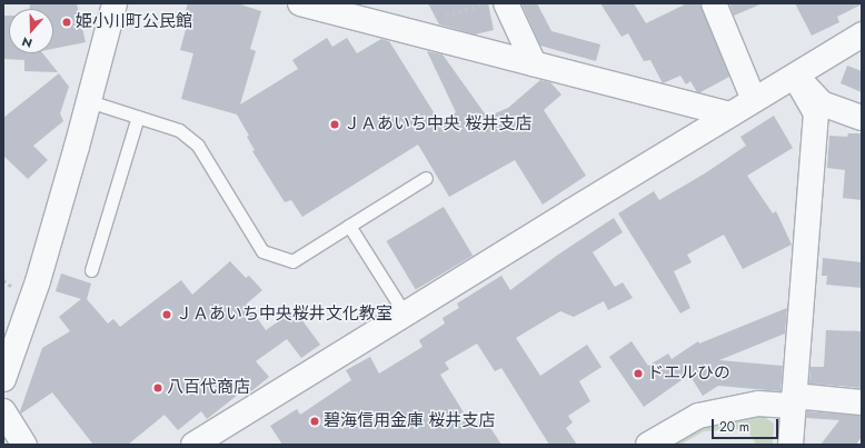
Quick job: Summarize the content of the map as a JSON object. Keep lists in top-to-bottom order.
{
  "places": [
    "姫小川町公民館",
    "ＪＡあいち中央 桜井支店",
    "ＪＡあいち中央桜井文化教室",
    "ドエルひの",
    "八百代商店",
    "碧海信用金庫 桜井支店"
  ],
  "scale_bar": "20 m",
  "north": "bottom"
}
